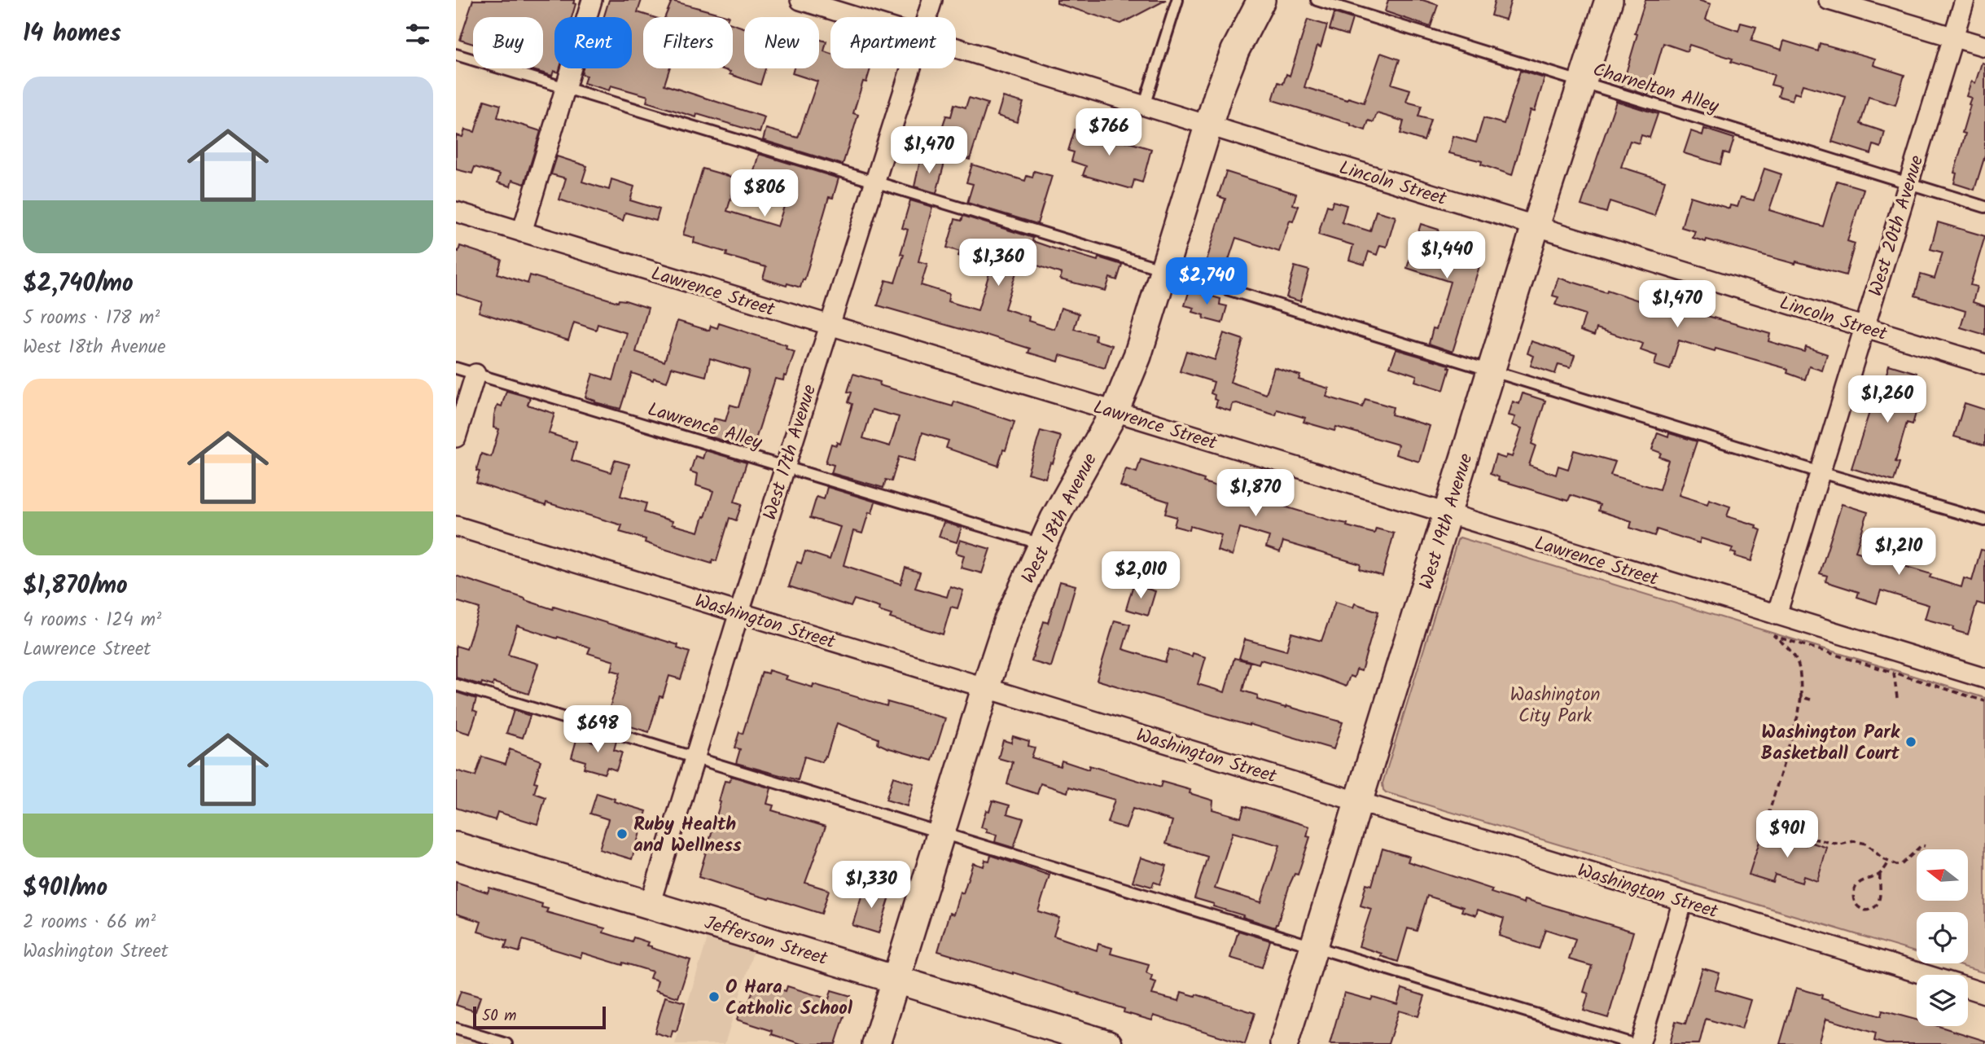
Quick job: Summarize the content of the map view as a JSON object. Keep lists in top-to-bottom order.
{
  "streets": {
    "street": [
      "Lincoln Street",
      "West 20th Avenue",
      "Lawrence Street",
      "West 17th Avenue",
      "West 18th Avenue",
      "West 19th Avenue",
      "Washington Street",
      "Jefferson Street"
    ],
    "lane": ["Charnelton Alley", "Lawrence Alley"]
  },
  "crossings": [
    ["Charnelton Alley", "West 20th Avenue"],
    ["Charnelton Alley", "West 19th Avenue"],
    ["Lincoln Street", "West 20th Avenue"],
    ["Lincoln Street", "West 18th Avenue"],
    ["Lincoln Street", "West 19th Avenue"],
    ["West 20th Avenue", "Lawrence Street"],
    ["Lawrence Street", "West 17th Avenue"],
    ["Lawrence Street", "West 18th Avenue"],
    ["Lawrence Street", "West 19th Avenue"],
    ["Lawrence Alley", "West 17th Avenue"],
    ["Lawrence Alley", "West 18th Avenue"],
    ["West 17th Avenue", "Washington Street"],
    ["West 17th Avenue", "Jefferson Street"],
    ["West 18th Avenue", "Washington Street"],
    ["West 18th Avenue", "Jefferson Street"],
    ["West 19th Avenue", "Washington Street"]
  ],
  "parks": ["Washington City Park"],
  "places": ["Washington Park Basketball Court", "Ruby Health and Wellness", "O Hara Catholic School"],
  "scale_bar": "50 m",
  "north": "left",
  "page": {
    "heading": "14 homes",
    "chip": [
      "Buy",
      "Rent",
      "Filters",
      "New",
      "Apartment"
    ],
    "list": [
      {
        "name": "$2,740/mo",
        "note": "5 rooms · 178 m² · West 18th Avenue"
      },
      {
        "name": "$1,870/mo",
        "note": "4 rooms · 124 m² · Lawrence Street"
      },
      {
        "name": "$901/mo",
        "note": "2 rooms · 66 m² · Washington Street"
      }
    ],
    "price": [
      "$766",
      "$1,470",
      "$806",
      "$1,440",
      "$1,360",
      "$2,740",
      "$1,470",
      "$1,260",
      "$1,870",
      "$1,210",
      "$2,010",
      "$698",
      "$901",
      "$1,330"
    ],
    "scale": "50 m"
  }
}
